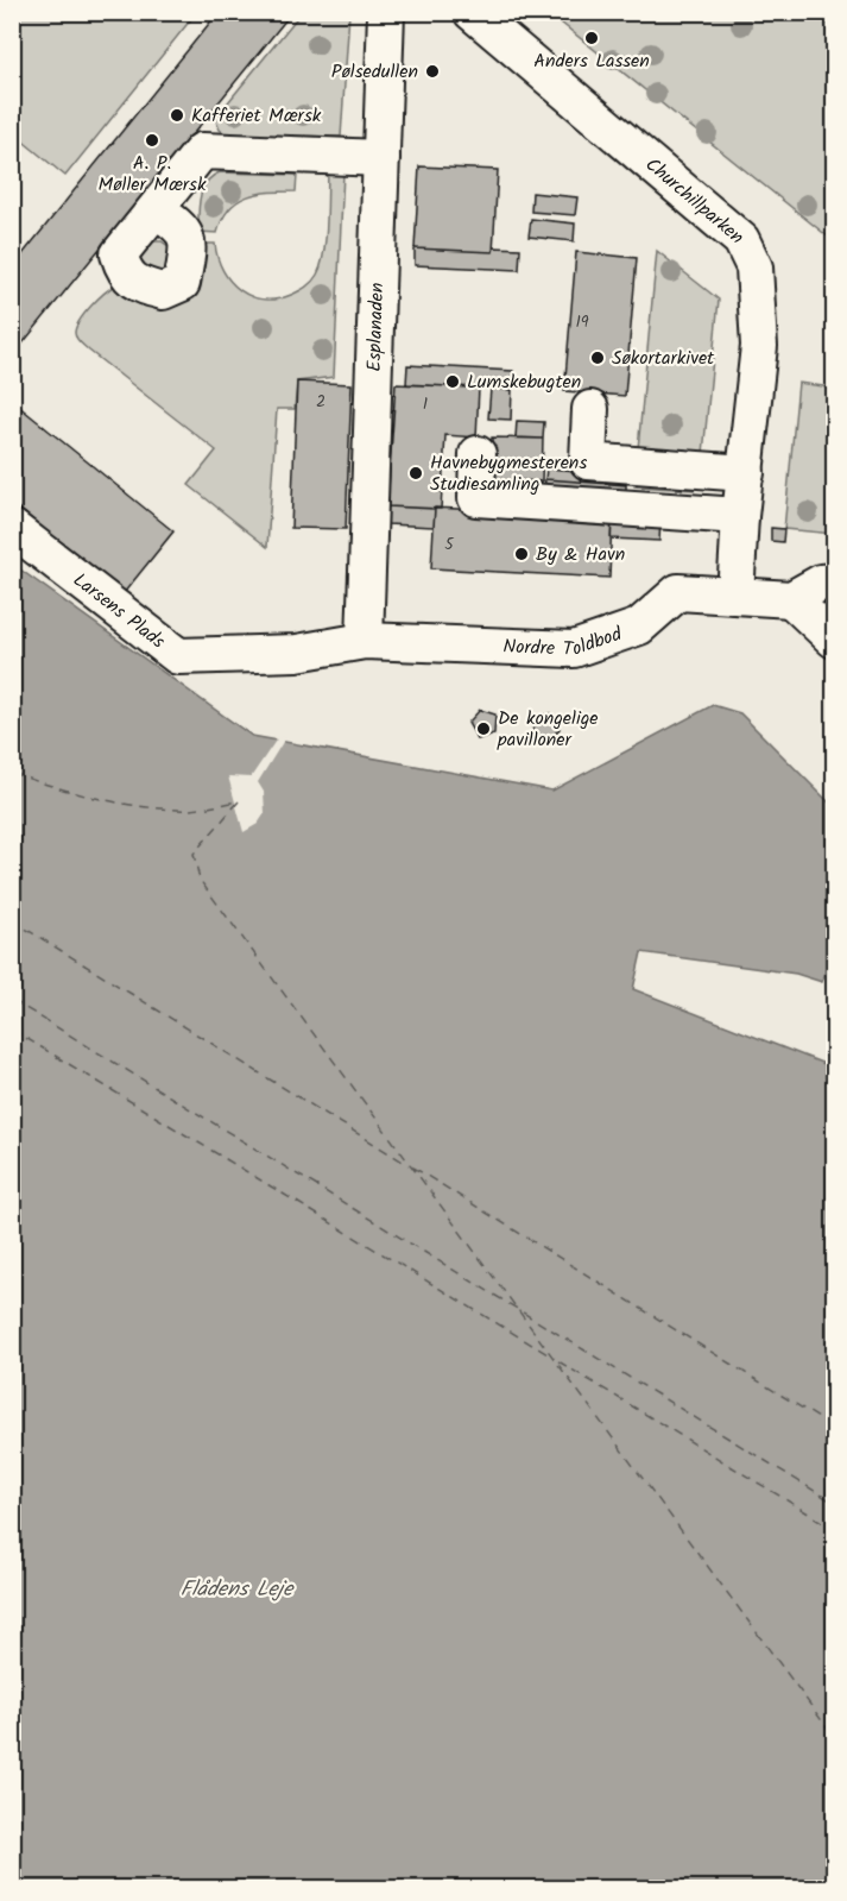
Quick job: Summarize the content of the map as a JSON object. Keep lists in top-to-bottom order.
{
  "streets": {
    "street": [
      "Churchillparken",
      "Esplanaden",
      "Larsens Plads",
      "Nordre Toldbod"
    ]
  },
  "crossings": [
    ["Churchillparken", "Nordre Toldbod"],
    ["Esplanaden", "Larsens Plads"],
    ["Esplanaden", "Nordre Toldbod"],
    ["Larsens Plads", "Nordre Toldbod"]
  ],
  "water": ["Flådens Leje"],
  "places": [
    "Anders Lassen",
    "Pølsedullen",
    "Kafferiet Mærsk",
    "A. P. Møller Mærsk",
    "Søkortarkivet",
    "Lumskebugten",
    "Havnebygmesterens Studiesamling",
    "By & Havn",
    "De kongelige pavilloner"
  ],
  "house_numbers": [
    "19",
    "2",
    "1",
    "5"
  ]
}
